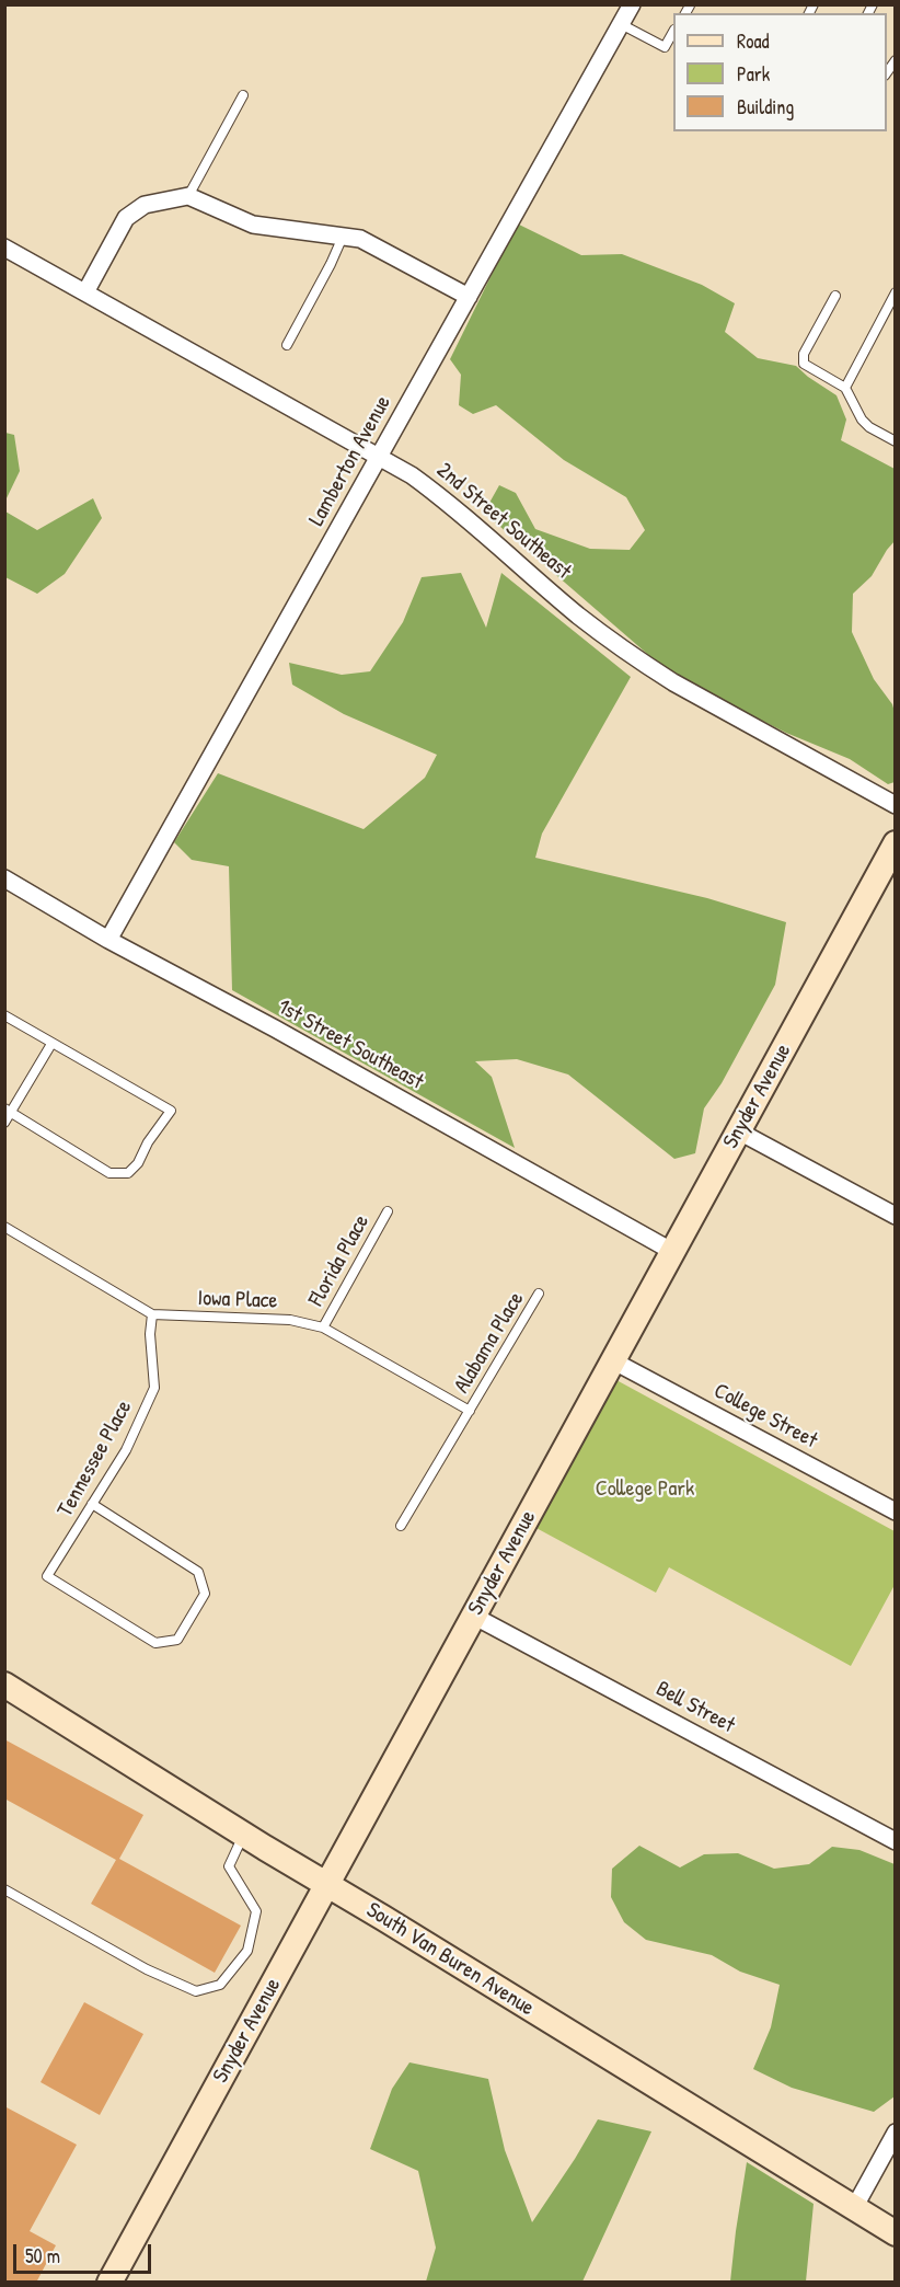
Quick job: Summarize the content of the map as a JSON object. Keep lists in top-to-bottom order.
{
  "streets": {
    "main road": ["Snyder Avenue", "South Van Buren Avenue"],
    "street": [
      "Lamberton Avenue",
      "2nd Street Southeast",
      "1st Street Southeast",
      "College Street",
      "Bell Street"
    ],
    "lane": [
      "Florida Place",
      "Iowa Place",
      "Alabama Place",
      "Tennessee Place"
    ]
  },
  "crossings": [
    ["Lamberton Avenue", "2nd Street Southeast"],
    ["Lamberton Avenue", "1st Street Southeast"],
    ["1st Street Southeast", "Snyder Avenue"],
    ["Snyder Avenue", "College Street"],
    ["Snyder Avenue", "Bell Street"],
    ["Snyder Avenue", "South Van Buren Avenue"],
    ["Florida Place", "Iowa Place"],
    ["Iowa Place", "Alabama Place"],
    ["Iowa Place", "Tennessee Place"]
  ],
  "parks": ["College Park"],
  "legend": ["Road", "Park", "Building"],
  "scale_bar": "50 m"
}
